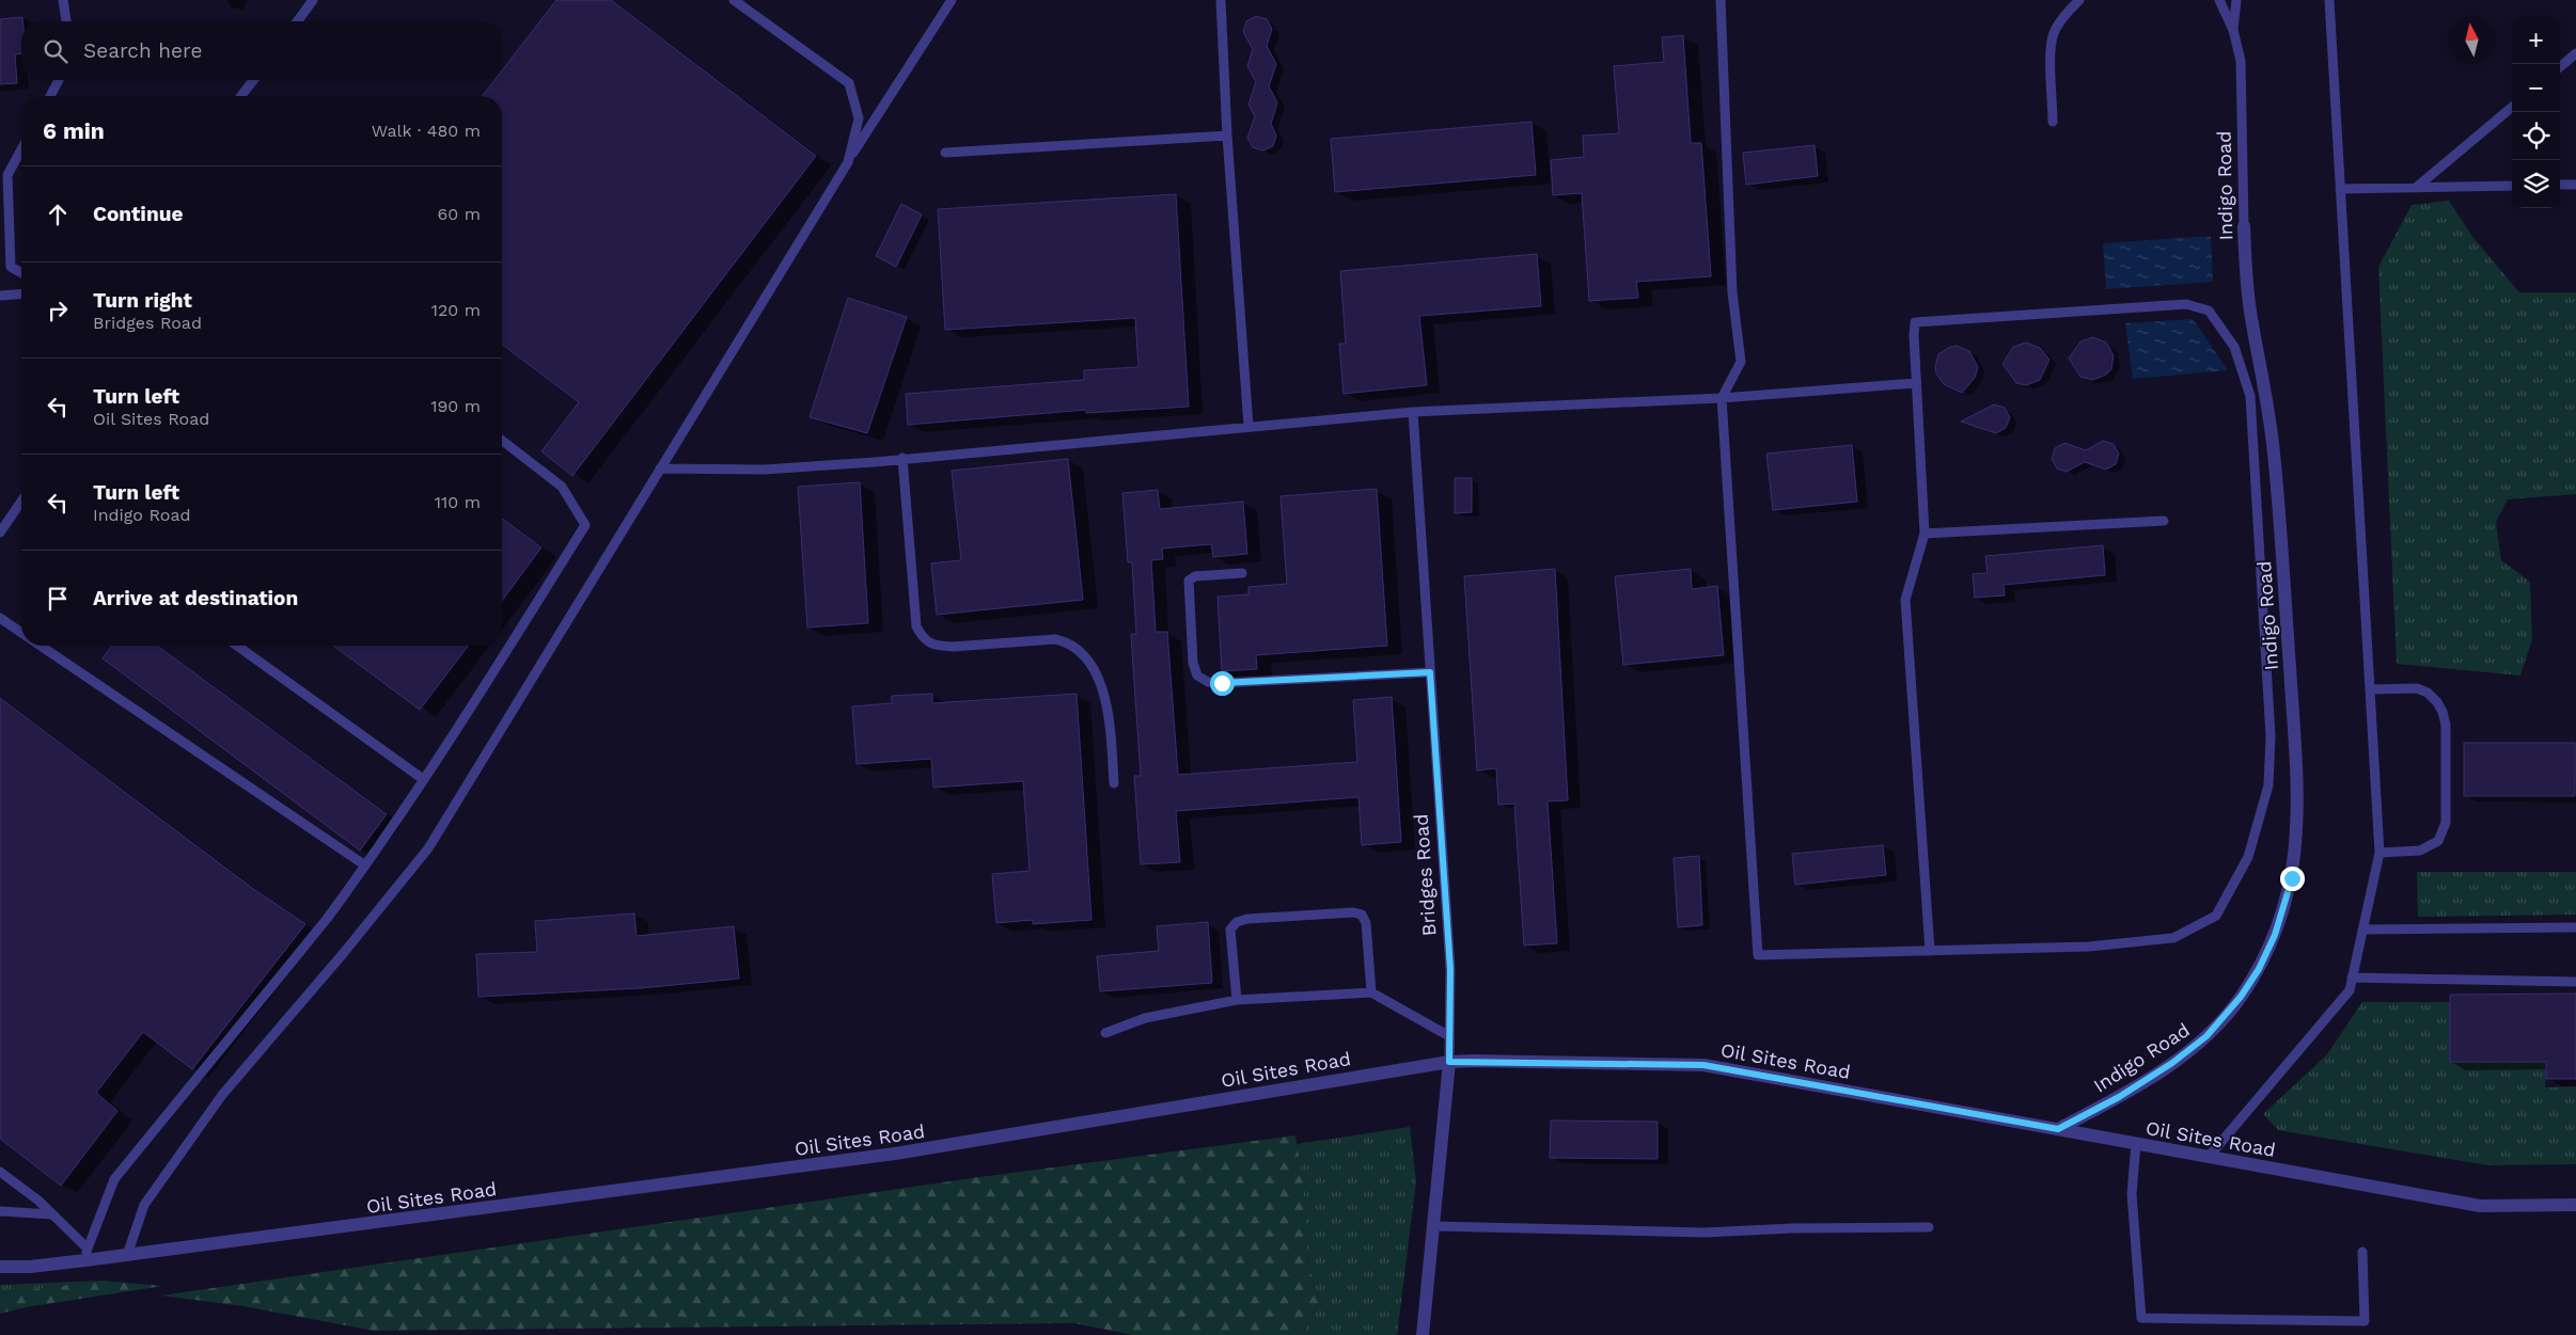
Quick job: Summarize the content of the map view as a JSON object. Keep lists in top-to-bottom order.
{
  "streets": {
    "street": ["Indigo Road", "Bridges Road", "Oil Sites Road"]
  },
  "crossings": [
    ["Indigo Road", "Oil Sites Road"],
    ["Bridges Road", "Oil Sites Road"]
  ],
  "north": "top",
  "page": {
    "map_buttons": ["+", "−"],
    "search": "Search here",
    "heading": ["6 min", "Walk · 480 m"],
    "list": [
      ["Continue", "60 m"],
      ["Turn right", "Bridges Road", "120 m"],
      ["Turn left", "Oil Sites Road", "190 m"],
      ["Turn left", "Indigo Road", "110 m"],
      "Arrive at destination"
    ]
  }
}
